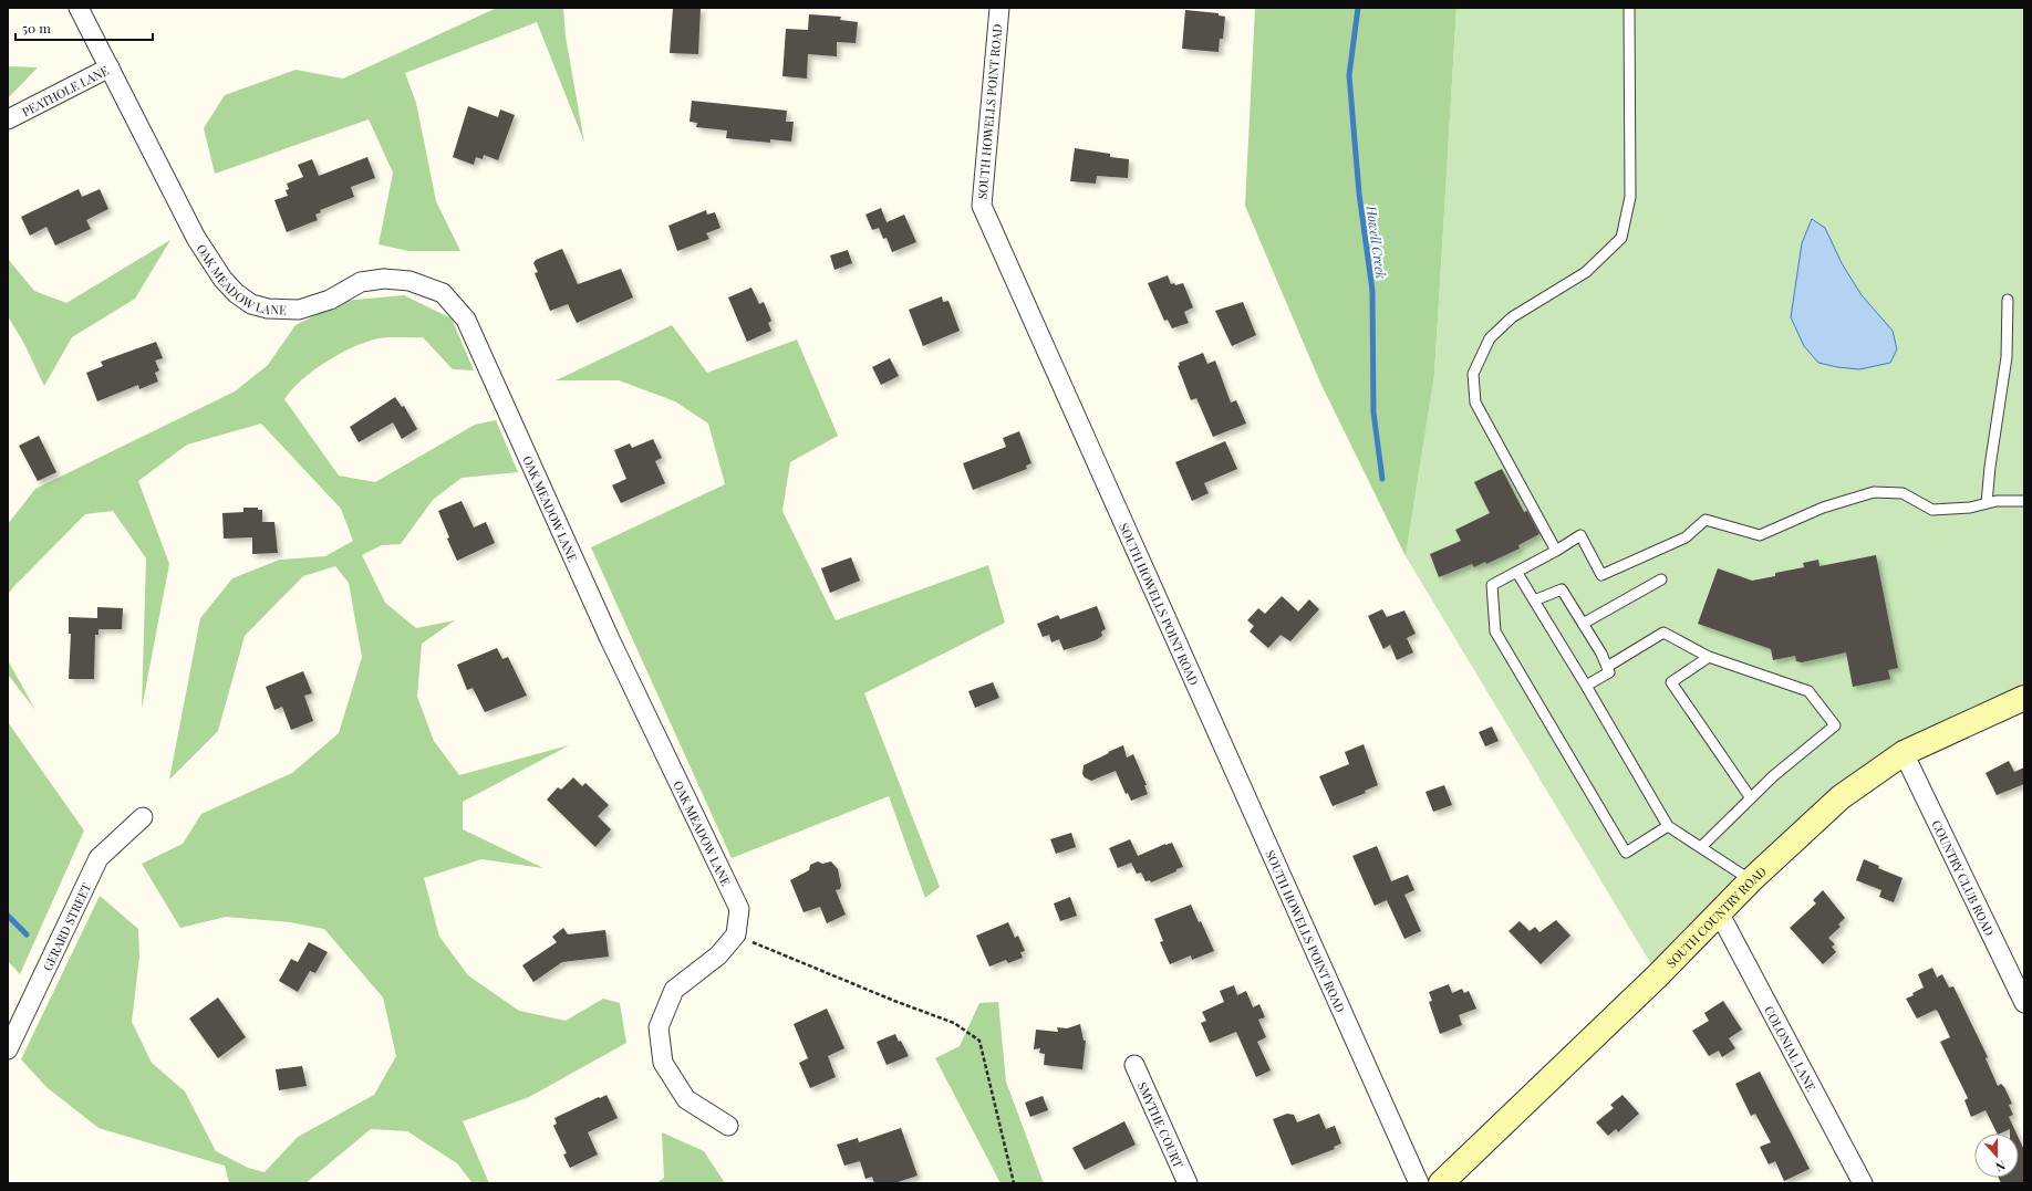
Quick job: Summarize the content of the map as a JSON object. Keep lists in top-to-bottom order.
{
  "streets": {
    "main road": ["SOUTH COUNTRY ROAD"],
    "street": [
      "PEATHOLE LANE",
      "SOUTH HOWELLS POINT ROAD",
      "OAK MEADOW LANE",
      "COUNTRY CLUB ROAD",
      "GERARD STREET",
      "COLONIAL LANE",
      "SMYTHE COURT"
    ]
  },
  "crossings": [
    ["PEATHOLE LANE", "OAK MEADOW LANE"],
    ["COUNTRY CLUB ROAD", "SOUTH COUNTRY ROAD"],
    ["SOUTH COUNTRY ROAD", "COLONIAL LANE"]
  ],
  "water": ["Howell Creek"],
  "scale_bar": "50 m",
  "north": "bottom"
}
